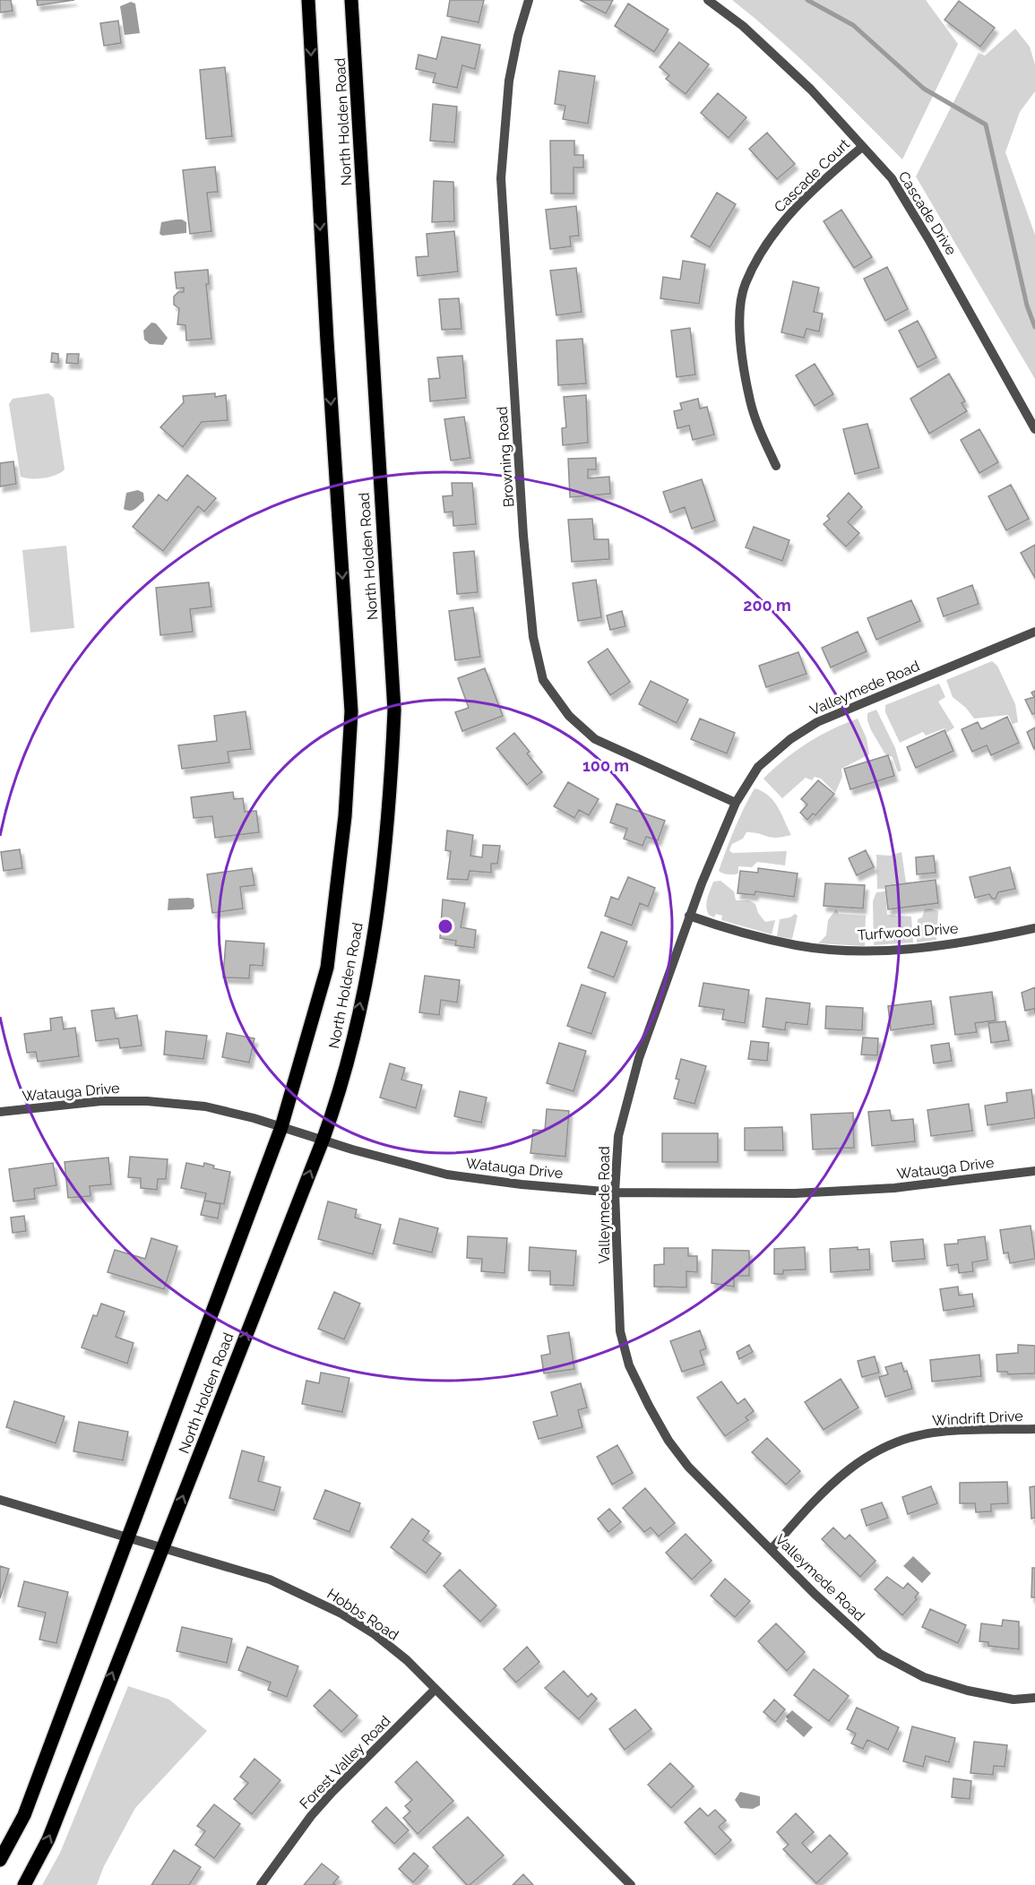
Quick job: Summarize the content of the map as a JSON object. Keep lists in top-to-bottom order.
{
  "streets": {
    "main road": ["North Holden Road"],
    "street": [
      "Cascade Court",
      "Cascade Drive",
      "Browning Road",
      "Valleymede Road",
      "Turfwood Drive",
      "Watauga Drive",
      "Windrift Drive",
      "Hobbs Road",
      "Forest Valley Road"
    ]
  },
  "crossings": [
    ["North Holden Road", "Watauga Drive"],
    ["North Holden Road", "Hobbs Road"],
    ["Cascade Court", "Cascade Drive"],
    ["Browning Road", "Valleymede Road"],
    ["Valleymede Road", "Turfwood Drive"],
    ["Valleymede Road", "Watauga Drive"],
    ["Valleymede Road", "Windrift Drive"],
    ["Hobbs Road", "Forest Valley Road"]
  ],
  "rings": ["200 m", "100 m"]
}
